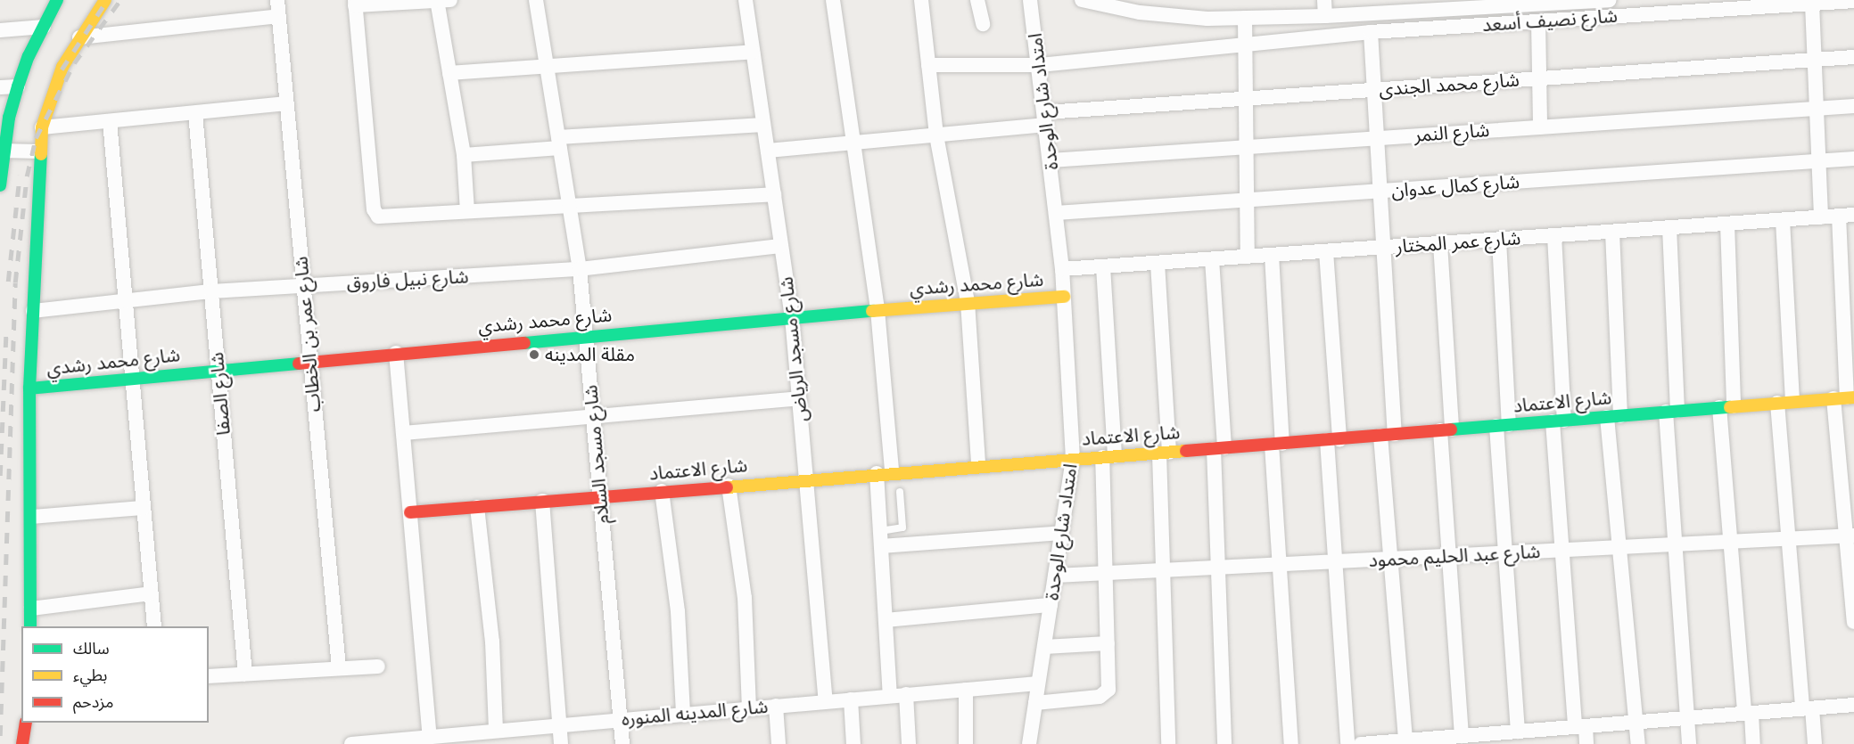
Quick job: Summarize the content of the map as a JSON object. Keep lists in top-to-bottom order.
{
  "streets": {
    "street": [
      "شارع نصيف أسعد",
      "شارع محمد الجندى",
      "امتداد شارع الوحدة",
      "شارع النمر",
      "شارع كمال عدوان",
      "شارع عمر المختار",
      "شارع نبيل فاروق",
      "شارع محمد رشدي",
      "شارع عمر بن الخطاب",
      "شارع مسجد الرياض",
      "شارع الصفا",
      "شارع الاعتماد",
      "شارع مسجد السلام",
      "شارع عبد الحليم محمود",
      "شارع المدينه المنوره"
    ]
  },
  "crossings": [
    ["شارع نصيف أسعد", "امتداد شارع الوحدة"],
    ["شارع محمد الجندى", "امتداد شارع الوحدة"],
    ["شارع محمد الجندى", "شارع مسجد الرياض"],
    ["امتداد شارع الوحدة", "شارع النمر"],
    ["امتداد شارع الوحدة", "شارع كمال عدوان"],
    ["امتداد شارع الوحدة", "شارع عمر المختار"],
    ["امتداد شارع الوحدة", "شارع محمد رشدي"],
    ["امتداد شارع الوحدة", "شارع الاعتماد"],
    ["امتداد شارع الوحدة", "شارع عبد الحليم محمود"],
    ["امتداد شارع الوحدة", "شارع المدينه المنوره"],
    ["شارع نبيل فاروق", "شارع عمر بن الخطاب"],
    ["شارع نبيل فاروق", "شارع مسجد الرياض"],
    ["شارع نبيل فاروق", "شارع الصفا"],
    ["شارع نبيل فاروق", "شارع مسجد السلام"],
    ["شارع محمد رشدي", "شارع عمر بن الخطاب"],
    ["شارع محمد رشدي", "شارع مسجد الرياض"],
    ["شارع محمد رشدي", "شارع الصفا"],
    ["شارع محمد رشدي", "شارع مسجد السلام"],
    ["شارع مسجد الرياض", "شارع الاعتماد"],
    ["شارع مسجد الرياض", "شارع المدينه المنوره"],
    ["شارع الاعتماد", "شارع مسجد السلام"],
    ["شارع مسجد السلام", "شارع المدينه المنوره"]
  ],
  "places": ["مقلة المدينه"],
  "legend": ["سالك", "بطيء", "مزدحم"]
}
